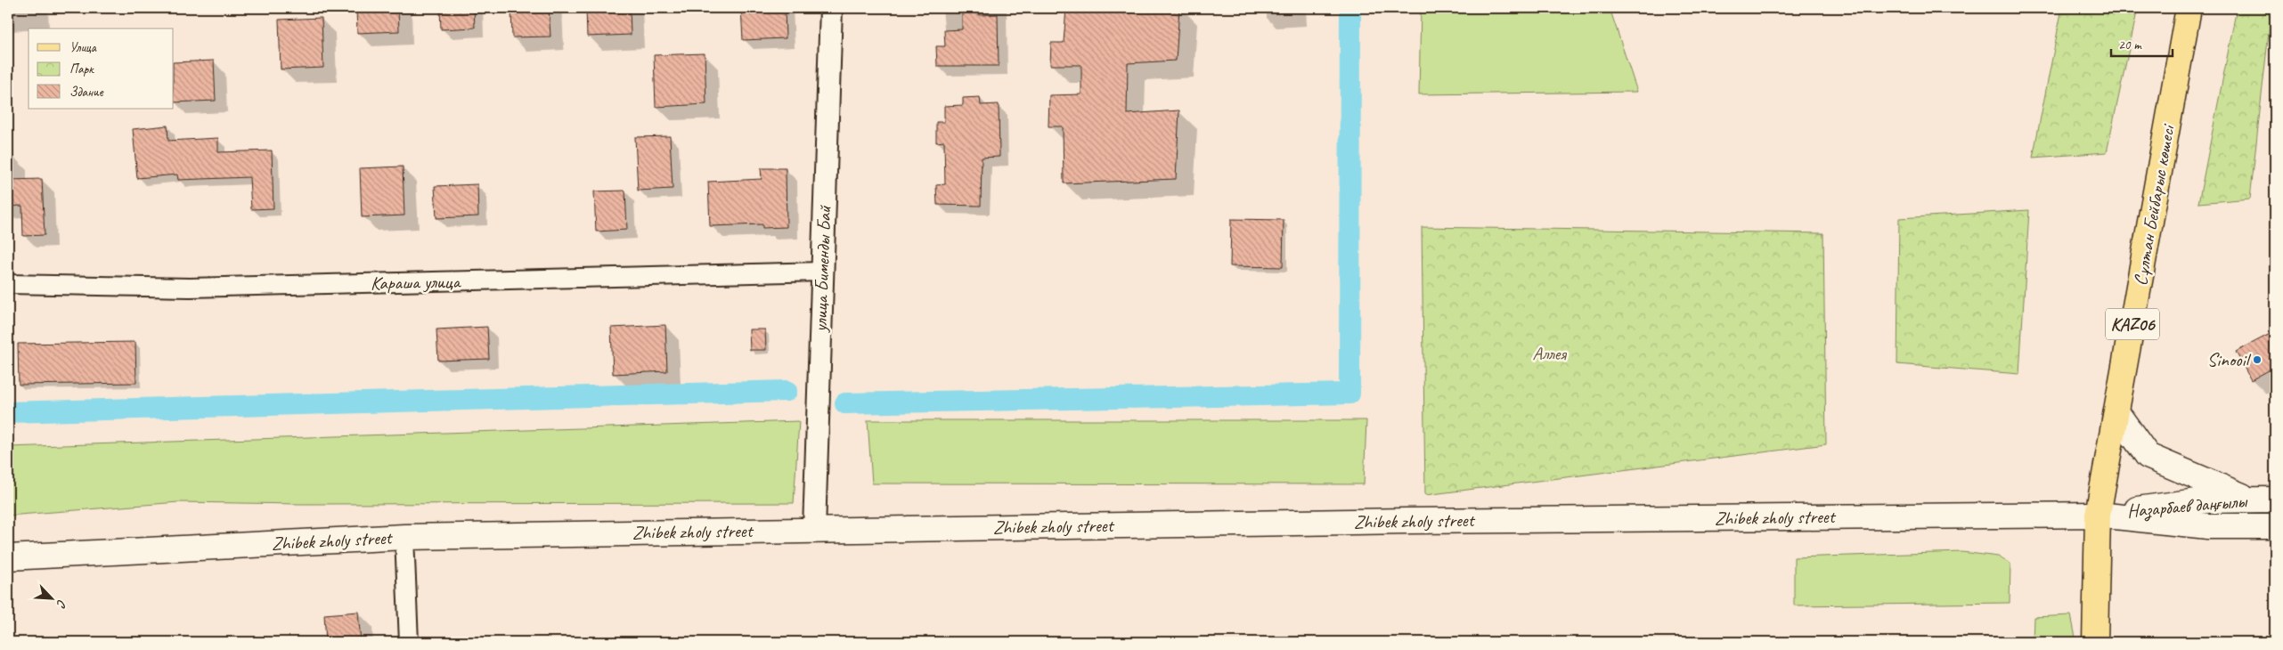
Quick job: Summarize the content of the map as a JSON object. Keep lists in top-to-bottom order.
{
  "streets": {
    "main road": [
      "Сұлтан Бейбарыс көшесі",
      "KAZ06",
      "Назарбаев даңғылы",
      "Zhibek zholy street"
    ],
    "street": ["улица Бименды Бай", "Караша улица"]
  },
  "crossings": [
    ["Сұлтан Бейбарыс көшесі", "Назарбаев даңғылы"],
    ["Сұлтан Бейбарыс көшесі", "Zhibek zholy street"],
    ["улица Бименды Бай", "Караша улица"],
    ["улица Бименды Бай", "Zhibek zholy street"],
    ["Назарбаев даңғылы", "Zhibek zholy street"]
  ],
  "parks": ["Аллея"],
  "places": ["Sinooil"],
  "legend": ["Улица", "Парк", "Здание"],
  "scale_bar": "20 m",
  "north": "bottom right"
}
